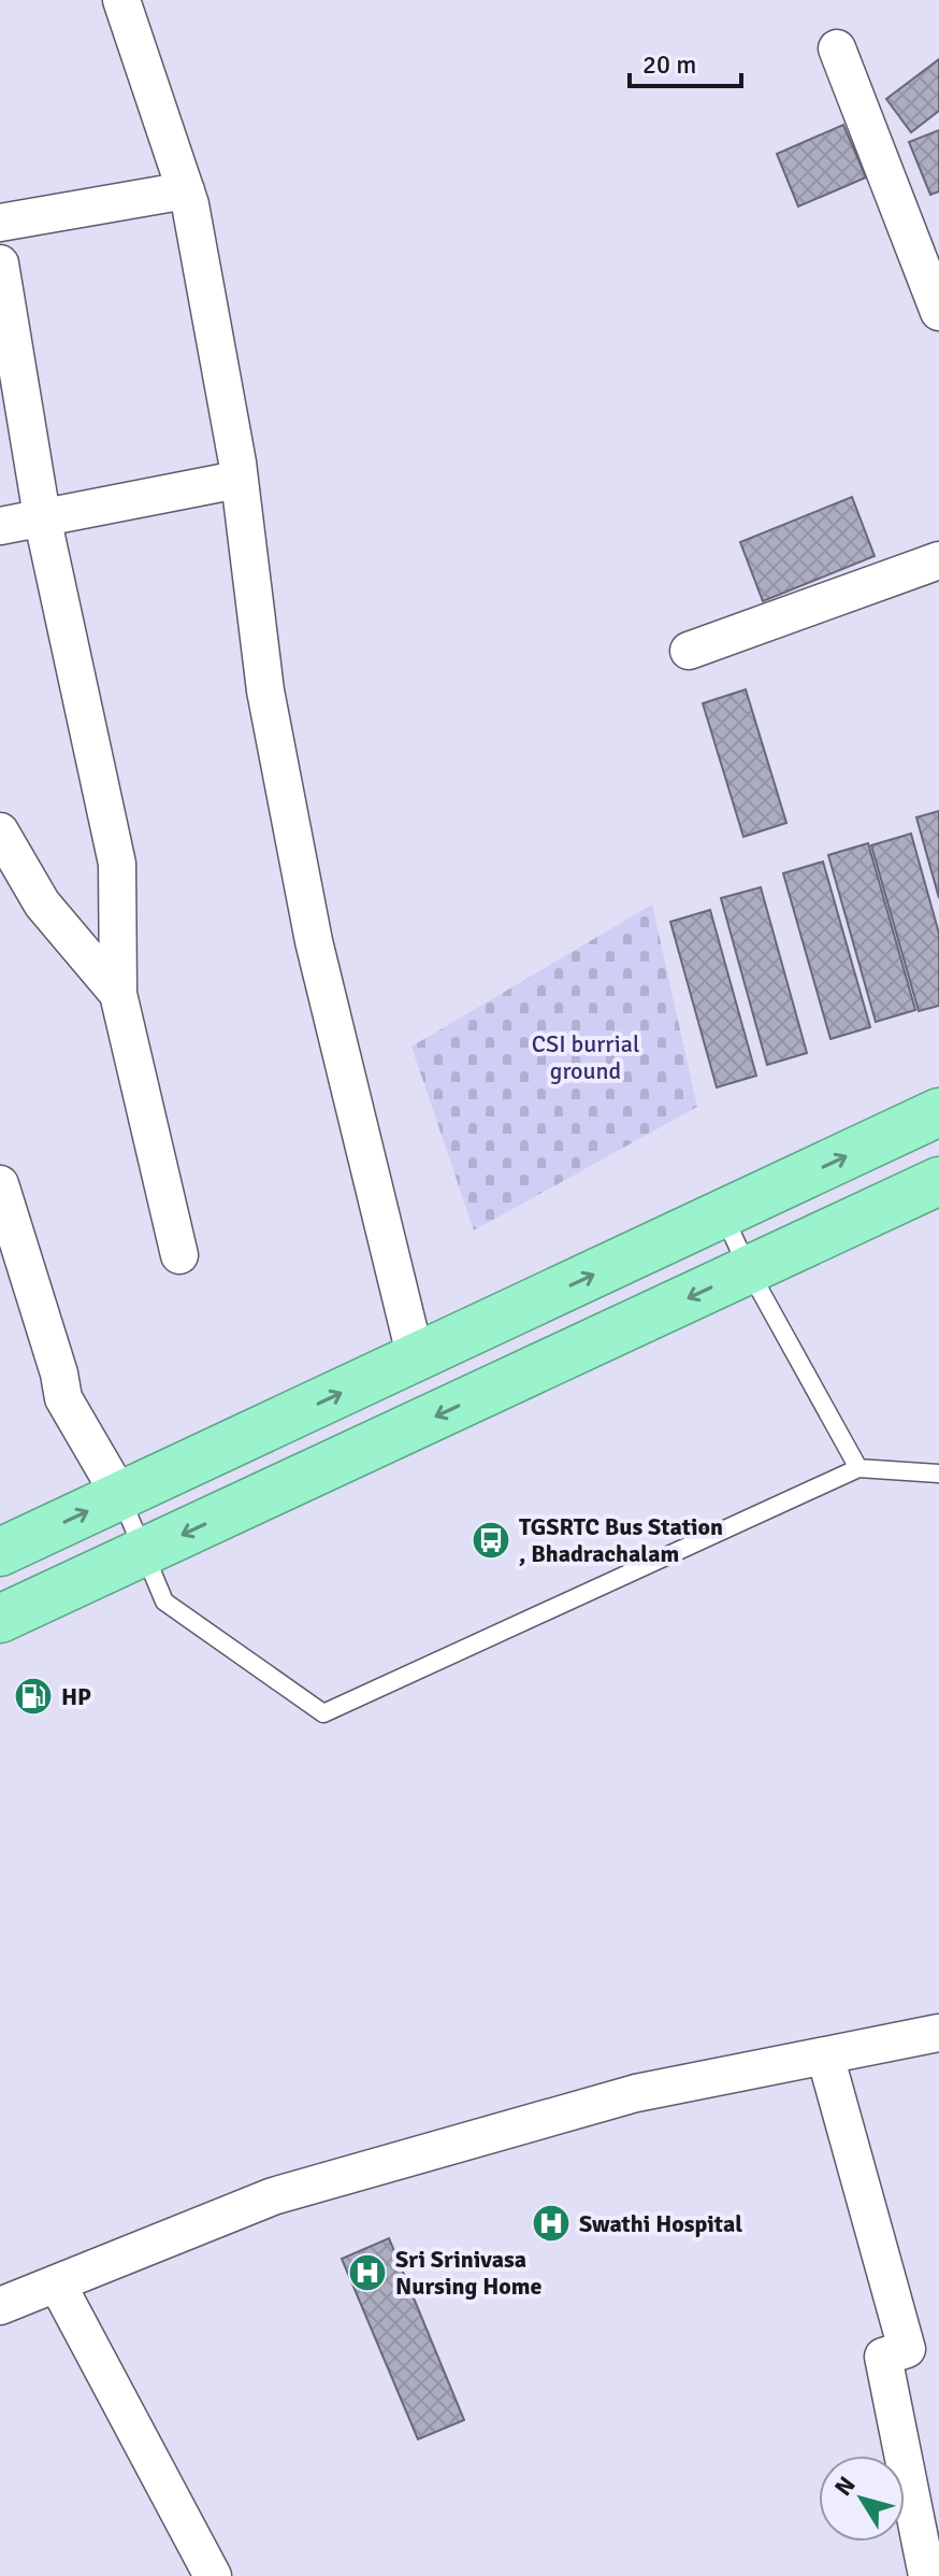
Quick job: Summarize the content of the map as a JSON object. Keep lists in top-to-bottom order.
{
  "parks": ["CSI burrial ground"],
  "places": {
    "bus stop": ["TGSRTC Bus Station , Bhadrachalam"],
    "fuel station": ["HP"],
    "hospital": ["Swathi Hospital", "Sri Srinivasa Nursing Home"]
  },
  "scale_bar": "20 m",
  "north": "top left"
}
